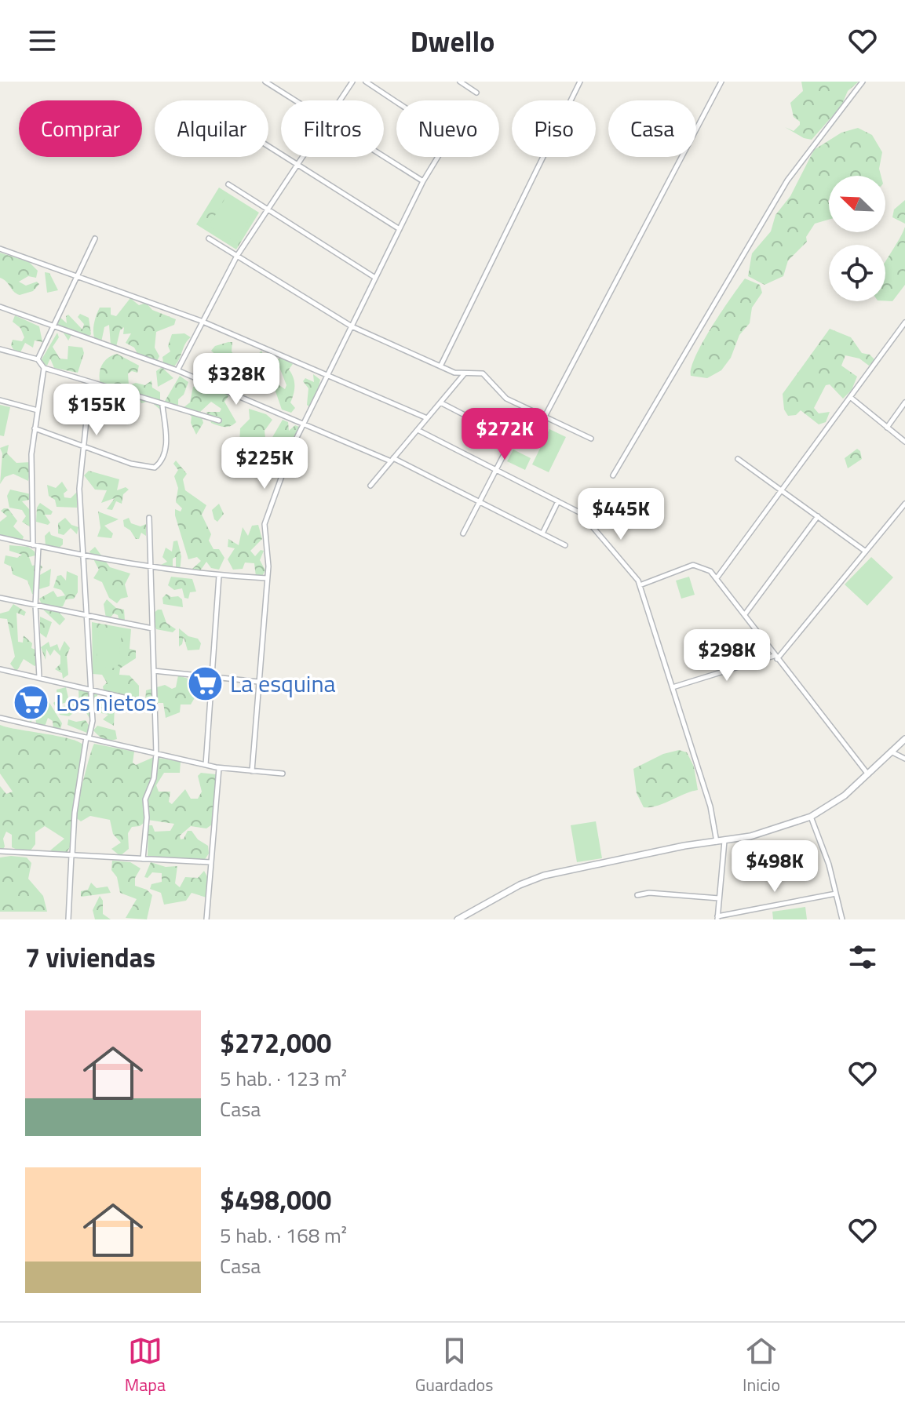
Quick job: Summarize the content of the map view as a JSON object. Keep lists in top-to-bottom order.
{
  "places": {
    "supermarket": ["La esquina", "Los nietos"]
  },
  "north": "top left",
  "page": {
    "header": "Dwello",
    "chip": [
      "Comprar",
      "Alquilar",
      "Filtros",
      "Nuevo",
      "Piso",
      "Casa"
    ],
    "price": [
      "$328K",
      "$155K",
      "$272K",
      "$225K",
      "$445K",
      "$298K",
      "$498K"
    ],
    "heading": "7 viviendas",
    "list": [
      {
        "name": "$272,000",
        "note": "5 hab. · 123 m² · Casa"
      },
      {
        "name": "$498,000",
        "note": "5 hab. · 168 m² · Casa"
      }
    ],
    "tabs": ["Mapa", "Guardados", "Inicio"]
  }
}
